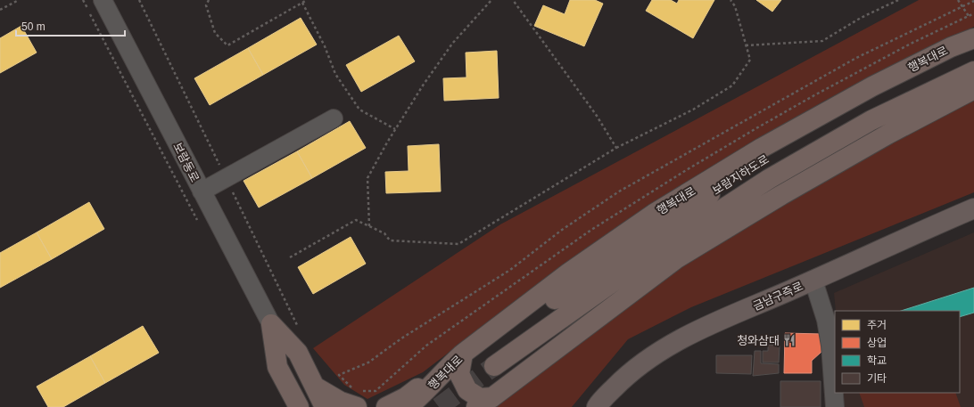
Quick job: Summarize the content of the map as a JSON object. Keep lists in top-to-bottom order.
{
  "streets": {
    "highway": ["행복대로", "보람지하도로"],
    "main road": ["금남구즉로"],
    "street": ["보람동로"]
  },
  "places": {
    "restaurant": ["청와삼대"]
  },
  "legend": [
    "주거",
    "상업",
    "학교",
    "기타"
  ],
  "scale_bar": "50 m"
}
